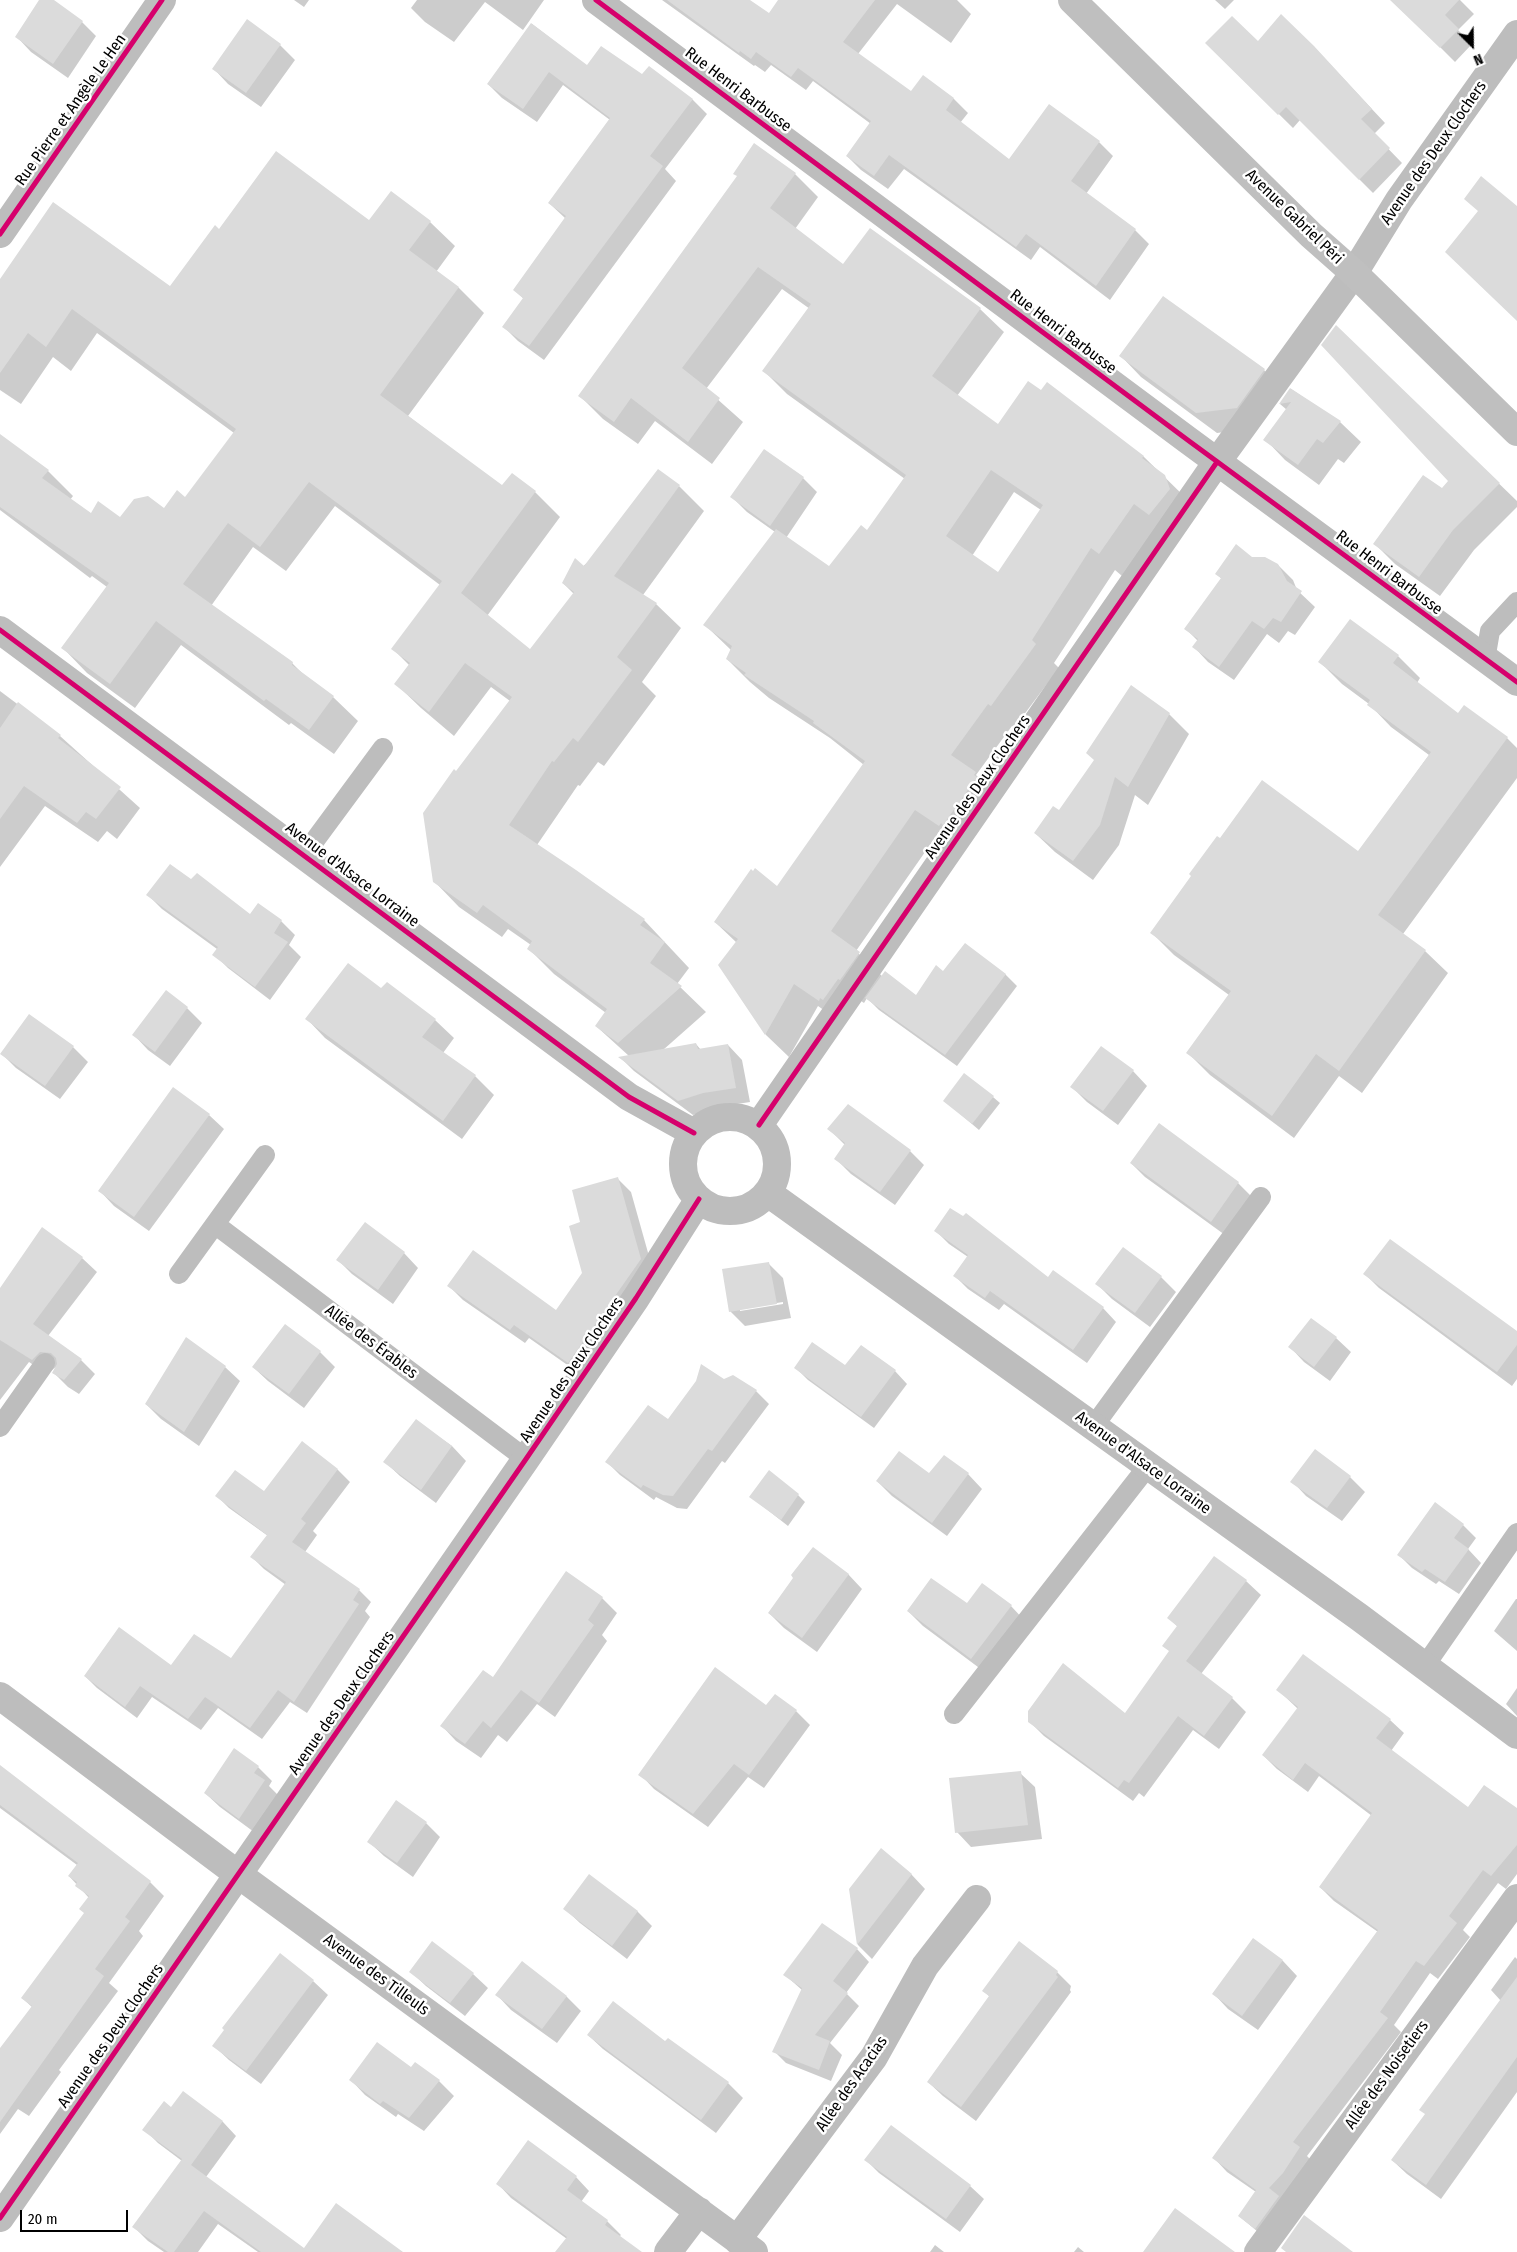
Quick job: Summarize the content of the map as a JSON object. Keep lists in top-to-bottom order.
{
  "streets": {
    "street": [
      "Rue Henri Barbusse",
      "Rue Pierre et Angèle Le Hen",
      "Avenue des Deux Clochers",
      "Avenue Gabriel Péri",
      "Avenue d'Alsace Lorraine",
      "Avenue des Tilleuls",
      "Allée des Noisetiers",
      "Allée des Acacias"
    ],
    "lane": ["Allée des Érables"]
  },
  "crossings": [
    ["Rue Henri Barbusse", "Avenue des Deux Clochers"],
    ["Avenue des Deux Clochers", "Avenue Gabriel Péri"],
    ["Avenue des Deux Clochers", "Avenue d'Alsace Lorraine"],
    ["Avenue des Deux Clochers", "Allée des Érables"],
    ["Avenue des Deux Clochers", "Avenue des Tilleuls"],
    ["Avenue des Tilleuls", "Allée des Acacias"]
  ],
  "scale_bar": "20 m",
  "north": "bottom right"
}
